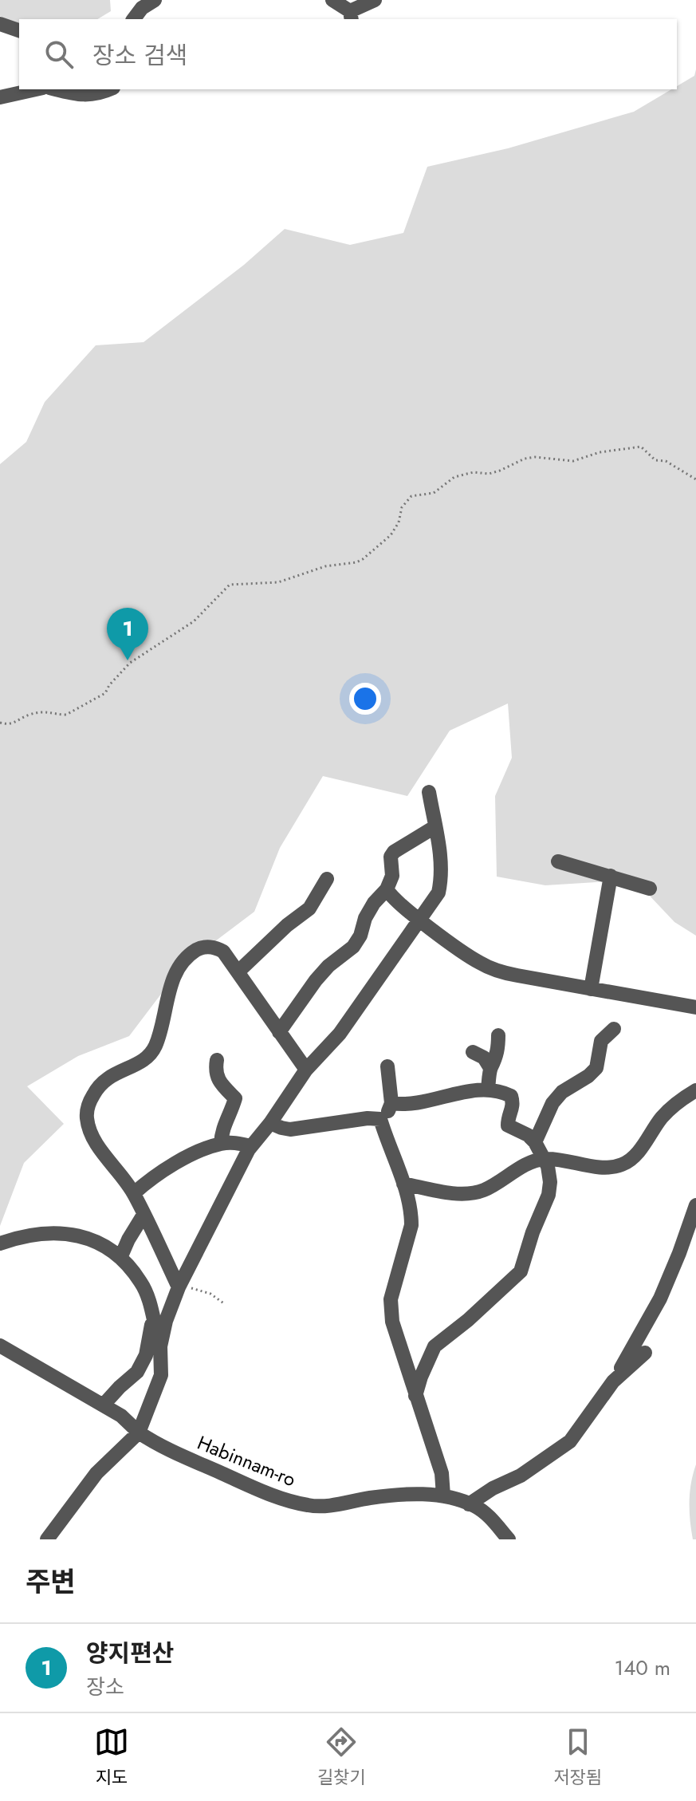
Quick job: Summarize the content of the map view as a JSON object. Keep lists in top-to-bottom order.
{
  "streets": {
    "street": ["Habinnam-ro"]
  },
  "page": {
    "search": "장소 검색",
    "pins": "1",
    "heading": "주변",
    "list": [
      {
        "mark": "1",
        "name": "양지편산",
        "note": "장소",
        "value": "140 m"
      }
    ],
    "nav": ["지도", "길찾기", "저장됨"]
  }
}
